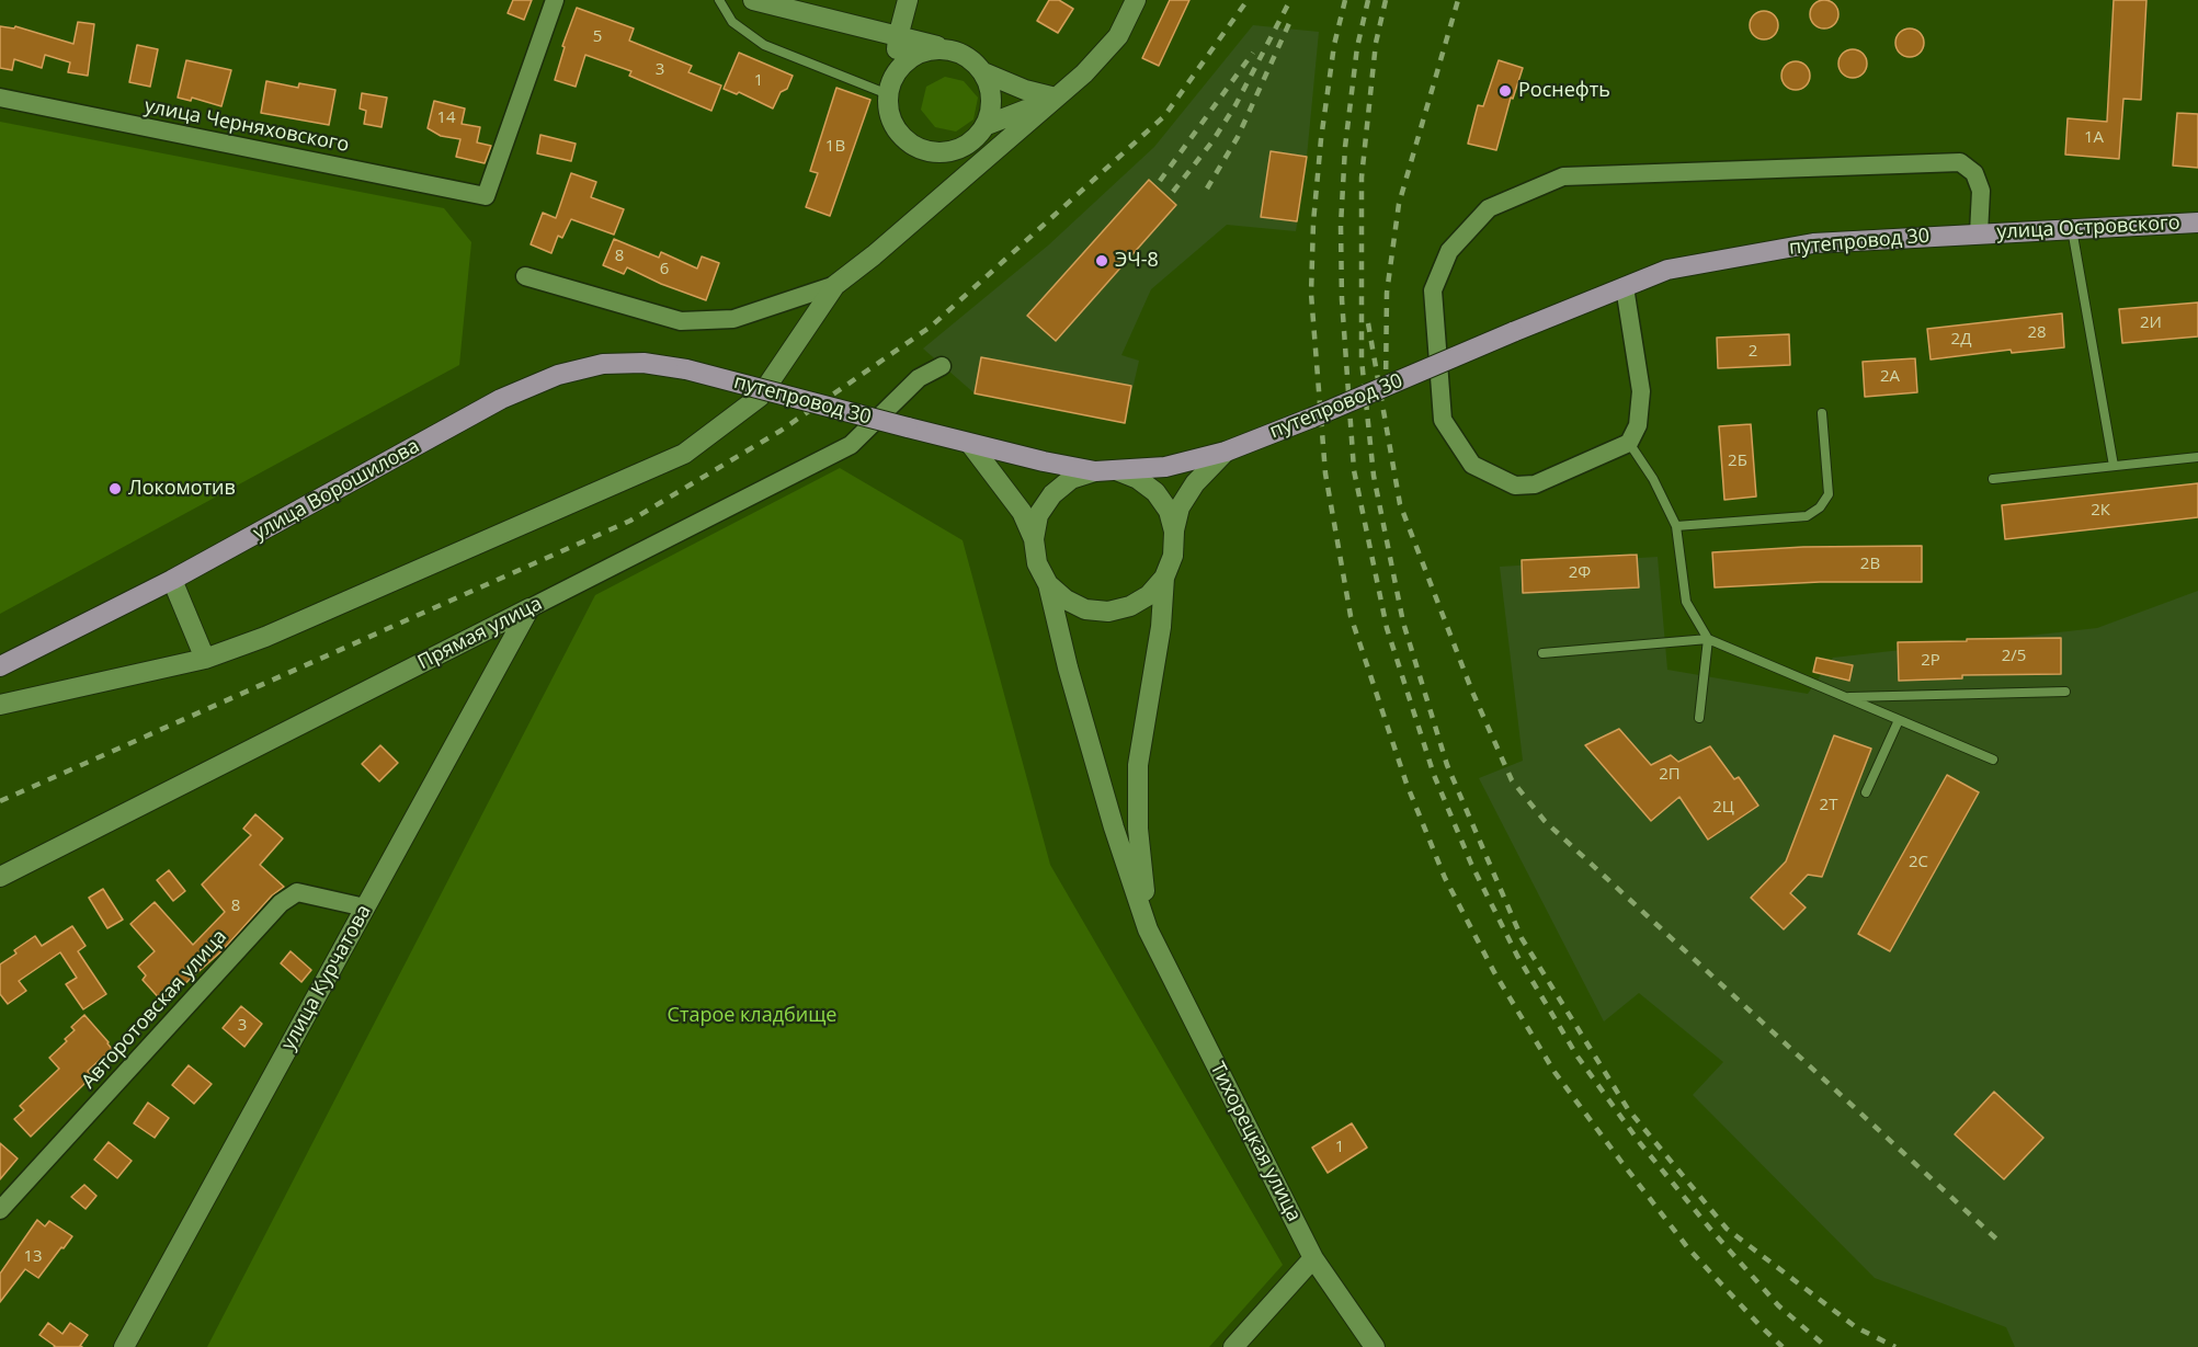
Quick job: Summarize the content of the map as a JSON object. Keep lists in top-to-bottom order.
{
  "streets": {
    "main road": ["улица Островского", "путепровод 30", "улица Ворошилова"],
    "street": [
      "улица Черняховского",
      "Прямая улица",
      "улица Курчатова",
      "Авторотовская улица",
      "Тихорецкая улица"
    ]
  },
  "crossings": [
    ["улица Островского", "путепровод 30"],
    ["путепровод 30", "улица Ворошилова"],
    ["Прямая улица", "улица Курчатова"],
    ["улица Курчатова", "Авторотовская улица"]
  ],
  "parks": ["Старое кладбище"],
  "places": ["Роснефть", "ЭЧ-8", "Локомотив"],
  "house_numbers": [
    "5",
    "3",
    "1",
    "14",
    "1А",
    "1В",
    "8",
    "6",
    "2И",
    "28",
    "2Д",
    "2",
    "2А",
    "2Б",
    "2К",
    "2В",
    "2Ф",
    "2/5",
    "2Р",
    "2П",
    "2Т",
    "2Ц",
    "2С",
    "8",
    "3",
    "1",
    "13"
  ]
}
